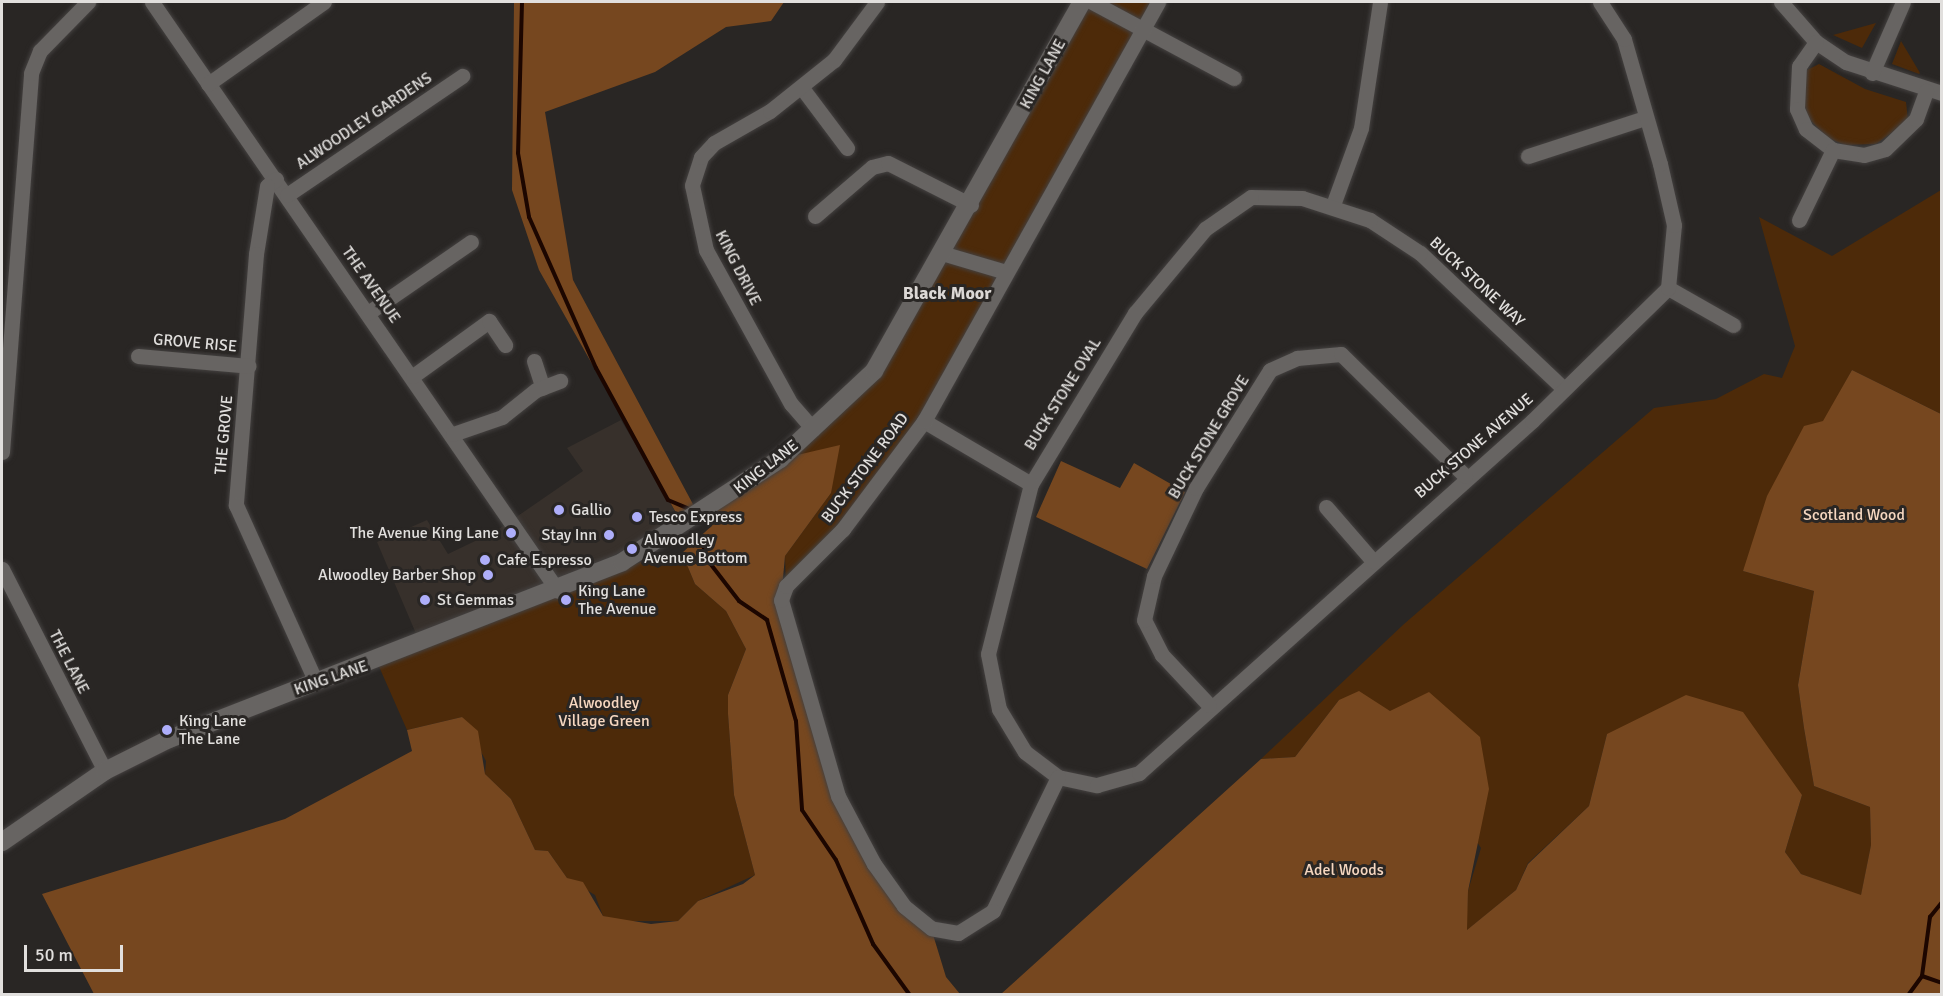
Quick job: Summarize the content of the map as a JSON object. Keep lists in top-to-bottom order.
{
  "streets": {
    "street": [
      "KING LANE",
      "ALWOODLEY GARDENS",
      "KING DRIVE",
      "BUCK STONE WAY",
      "THE AVENUE",
      "GROVE RISE",
      "BUCK STONE OVAL",
      "THE GROVE",
      "BUCK STONE GROVE",
      "BUCK STONE AVENUE",
      "BUCK STONE ROAD",
      "THE LANE"
    ]
  },
  "crossings": [
    ["KING LANE", "KING DRIVE"],
    ["KING LANE", "THE AVENUE"],
    ["KING LANE", "THE GROVE"],
    ["KING LANE", "THE LANE"],
    ["ALWOODLEY GARDENS", "THE AVENUE"],
    ["BUCK STONE WAY", "BUCK STONE OVAL"],
    ["BUCK STONE WAY", "BUCK STONE AVENUE"],
    ["THE AVENUE", "THE GROVE"],
    ["GROVE RISE", "THE GROVE"],
    ["BUCK STONE OVAL", "BUCK STONE AVENUE"],
    ["BUCK STONE OVAL", "BUCK STONE ROAD"],
    ["BUCK STONE GROVE", "BUCK STONE AVENUE"],
    ["BUCK STONE AVENUE", "BUCK STONE ROAD"]
  ],
  "districts": ["Black Moor"],
  "parks": ["Scotland Wood", "Alwoodley Village Green", "Adel Woods"],
  "places": [
    "Gallio",
    "Tesco Express",
    "The Avenue King Lane",
    "Stay Inn",
    "Alwoodley Avenue Bottom",
    "Cafe Espresso",
    "Alwoodley Barber Shop",
    "St Gemmas",
    "King Lane The Avenue",
    "King Lane The Lane"
  ],
  "scale_bar": "50 m"
}
